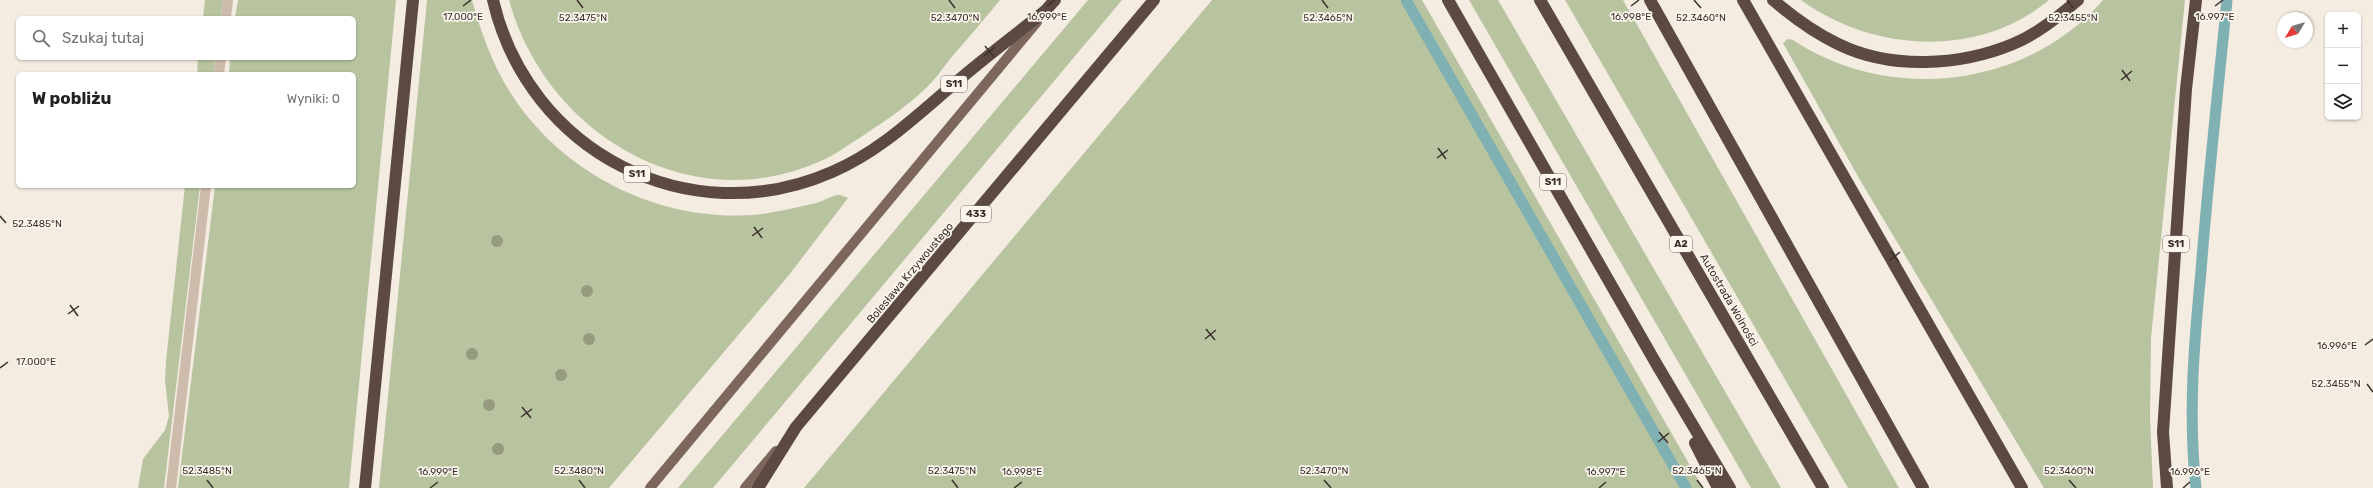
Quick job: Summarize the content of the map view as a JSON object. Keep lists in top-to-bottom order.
{
  "streets": {
    "highway": [
      "S11",
      "433",
      "A2",
      "Bolesława Krzywoustego",
      "Autostrada Wolności"
    ]
  },
  "north": "bottom left",
  "page": {
    "map_buttons": ["+", "−"],
    "search": "Szukaj tutaj",
    "heading": ["W pobliżu", "Wyniki: 0"]
  },
  "coordinates": [
    "17.000°E",
    "16.997°E",
    "16.999°E",
    "16.998°E",
    "52.3475°N",
    "52.3470°N",
    "52.3465°N",
    "52.3460°N",
    "52.3455°N",
    "52.3485°N",
    "16.996°E",
    "52.3480°N"
  ]
}
